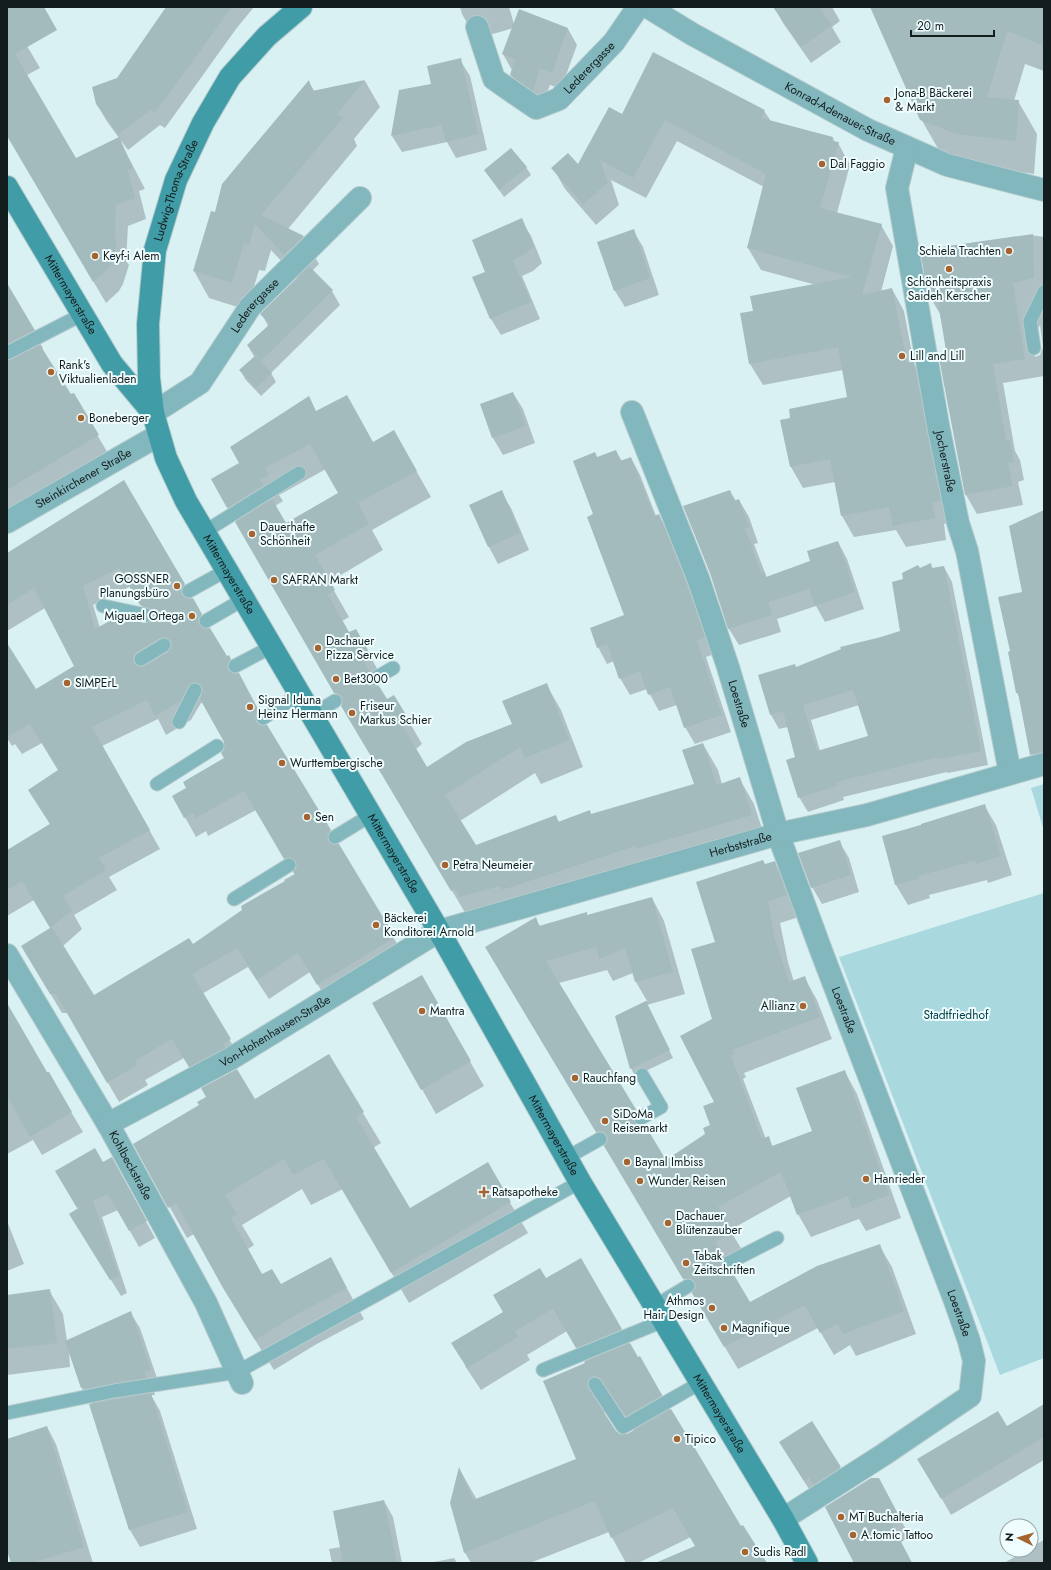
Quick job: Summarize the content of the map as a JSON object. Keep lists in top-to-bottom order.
{
  "streets": {
    "main road": ["Ludwig-Thoma-Straße", "Mittermayerstraße"],
    "street": [
      "Lederergasse",
      "Konrad-Adenauer-Straße",
      "Jocherstraße",
      "Steinkirchener Straße",
      "Loestraße",
      "Herbststraße",
      "Von-Hohenhausen-Straße",
      "Kohlbeckstraße"
    ]
  },
  "crossings": [
    ["Lederergasse", "Ludwig-Thoma-Straße"],
    ["Lederergasse", "Mittermayerstraße"],
    ["Konrad-Adenauer-Straße", "Jocherstraße"],
    ["Ludwig-Thoma-Straße", "Mittermayerstraße"],
    ["Mittermayerstraße", "Steinkirchener Straße"],
    ["Mittermayerstraße", "Loestraße"],
    ["Mittermayerstraße", "Herbststraße"],
    ["Mittermayerstraße", "Von-Hohenhausen-Straße"],
    ["Jocherstraße", "Herbststraße"],
    ["Loestraße", "Herbststraße"],
    ["Herbststraße", "Von-Hohenhausen-Straße"],
    ["Von-Hohenhausen-Straße", "Kohlbeckstraße"]
  ],
  "parks": ["Stadtfriedhof"],
  "places": {
    "other": [
      "Jona-B Bäckerei & Markt",
      "Dal Faggio",
      "Schiela Trachten",
      "Keyf-i Alem",
      "Schönheitspraxis Saideh Kerscher",
      "Lill and Lill",
      "Rank's Viktualienladen",
      "Boneberger",
      "Dauerhafte Schönheit",
      "SAFRAN Markt",
      "GOSSNER Planungsbüro",
      "Miguael Ortega",
      "Dachauer Pizza Service",
      "Bet3000",
      "SIMPErL",
      "Signal Iduna Heinz Hermann",
      "Friseur Markus Schier",
      "Wurttembergische",
      "Sen",
      "Petra Neumeier",
      "Bäckerei Konditorei Arnold",
      "Allianz",
      "Mantra",
      "Rauchfang",
      "SiDoMa Reisemarkt",
      "Baynal Imbiss",
      "Hanrieder",
      "Wunder Reisen",
      "Dachauer Blütenzauber",
      "Tabak Zeitschriften",
      "Athmos Hair Design",
      "Magnifique",
      "Tipico",
      "MT Buchalteria",
      "A.tomic Tattoo",
      "Sudis Radl"
    ],
    "health": ["Ratsapotheke"]
  },
  "scale_bar": "20 m",
  "north": "left"
}
